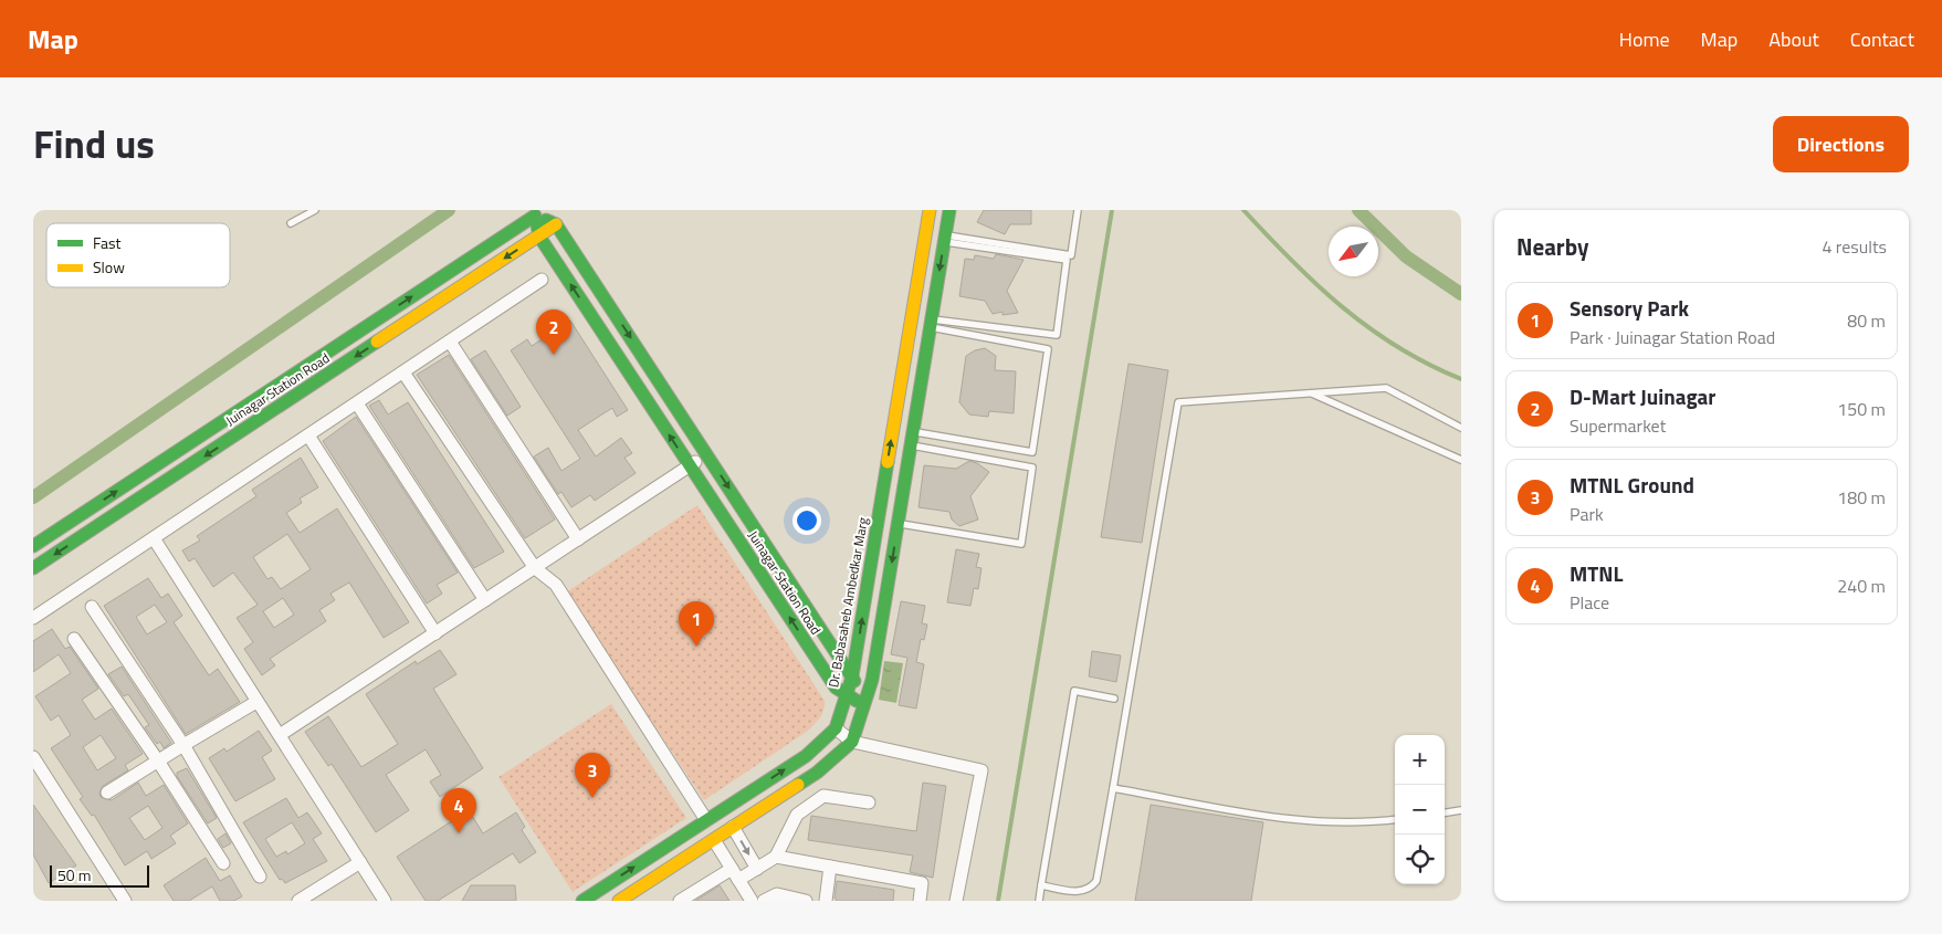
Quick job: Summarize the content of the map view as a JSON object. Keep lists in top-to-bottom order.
{
  "streets": {
    "street": ["Juinagar Station Road", "Dr. Babasaheb Ambedkar Marg"]
  },
  "crossings": [
    ["Juinagar Station Road", "Dr. Babasaheb Ambedkar Marg"]
  ],
  "legend": ["Fast", "Slow"],
  "scale_bar": "50 m",
  "north": "bottom left",
  "page": {
    "header": "Map",
    "nav": [
      "Home",
      "Map",
      "About",
      "Contact"
    ],
    "title": "Find us",
    "buttons": "Directions",
    "heading": ["Nearby", "4 results"],
    "list": [
      {
        "mark": "1",
        "name": "Sensory Park",
        "note": "Park · Juinagar Station Road",
        "value": "80 m"
      },
      {
        "mark": "2",
        "name": "D-Mart Juinagar",
        "note": "Supermarket",
        "value": "150 m"
      },
      {
        "mark": "3",
        "name": "MTNL Ground",
        "note": "Park",
        "value": "180 m"
      },
      {
        "mark": "4",
        "name": "MTNL",
        "note": "Place",
        "value": "240 m"
      }
    ],
    "pins": [
      "2",
      "1",
      "3",
      "4"
    ],
    "map_buttons": ["+", "−"],
    "scale": "50 m"
  }
}
